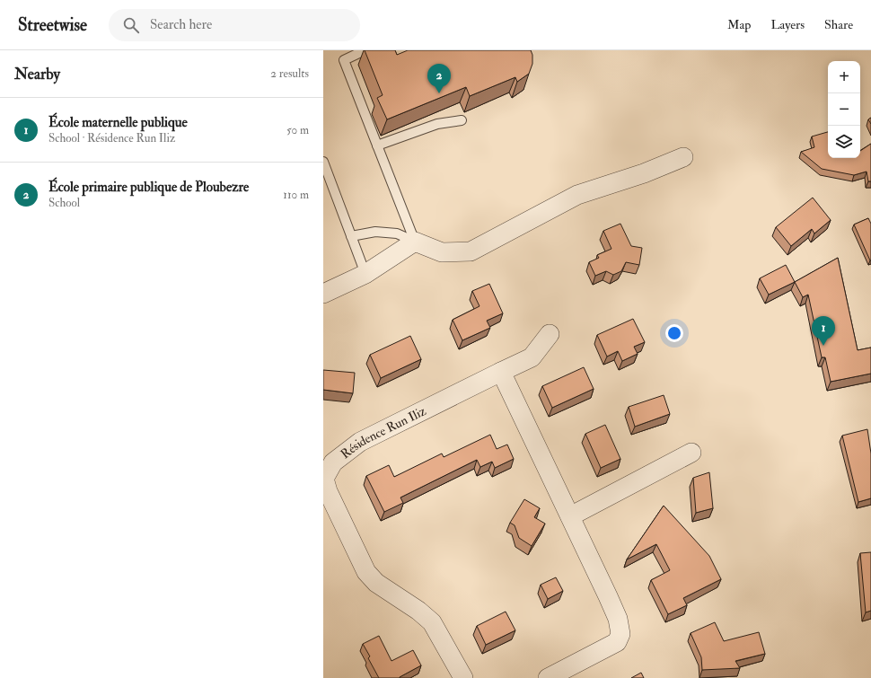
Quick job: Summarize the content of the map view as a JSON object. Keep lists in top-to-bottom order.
{
  "streets": {
    "street": ["Résidence Run Iliz"]
  },
  "page": {
    "header": "Streetwise",
    "search": "Search here",
    "nav": ["Map", "Layers", "Share"],
    "heading": ["Nearby", "2 results"],
    "map_buttons": ["+", "−"],
    "pins": ["2", "1"],
    "list": [
      {
        "mark": "1",
        "name": "École maternelle publique",
        "note": "School · Résidence Run Iliz",
        "value": "50 m"
      },
      {
        "mark": "2",
        "name": "École primaire publique de Ploubezre",
        "note": "School",
        "value": "110 m"
      }
    ]
  }
}
